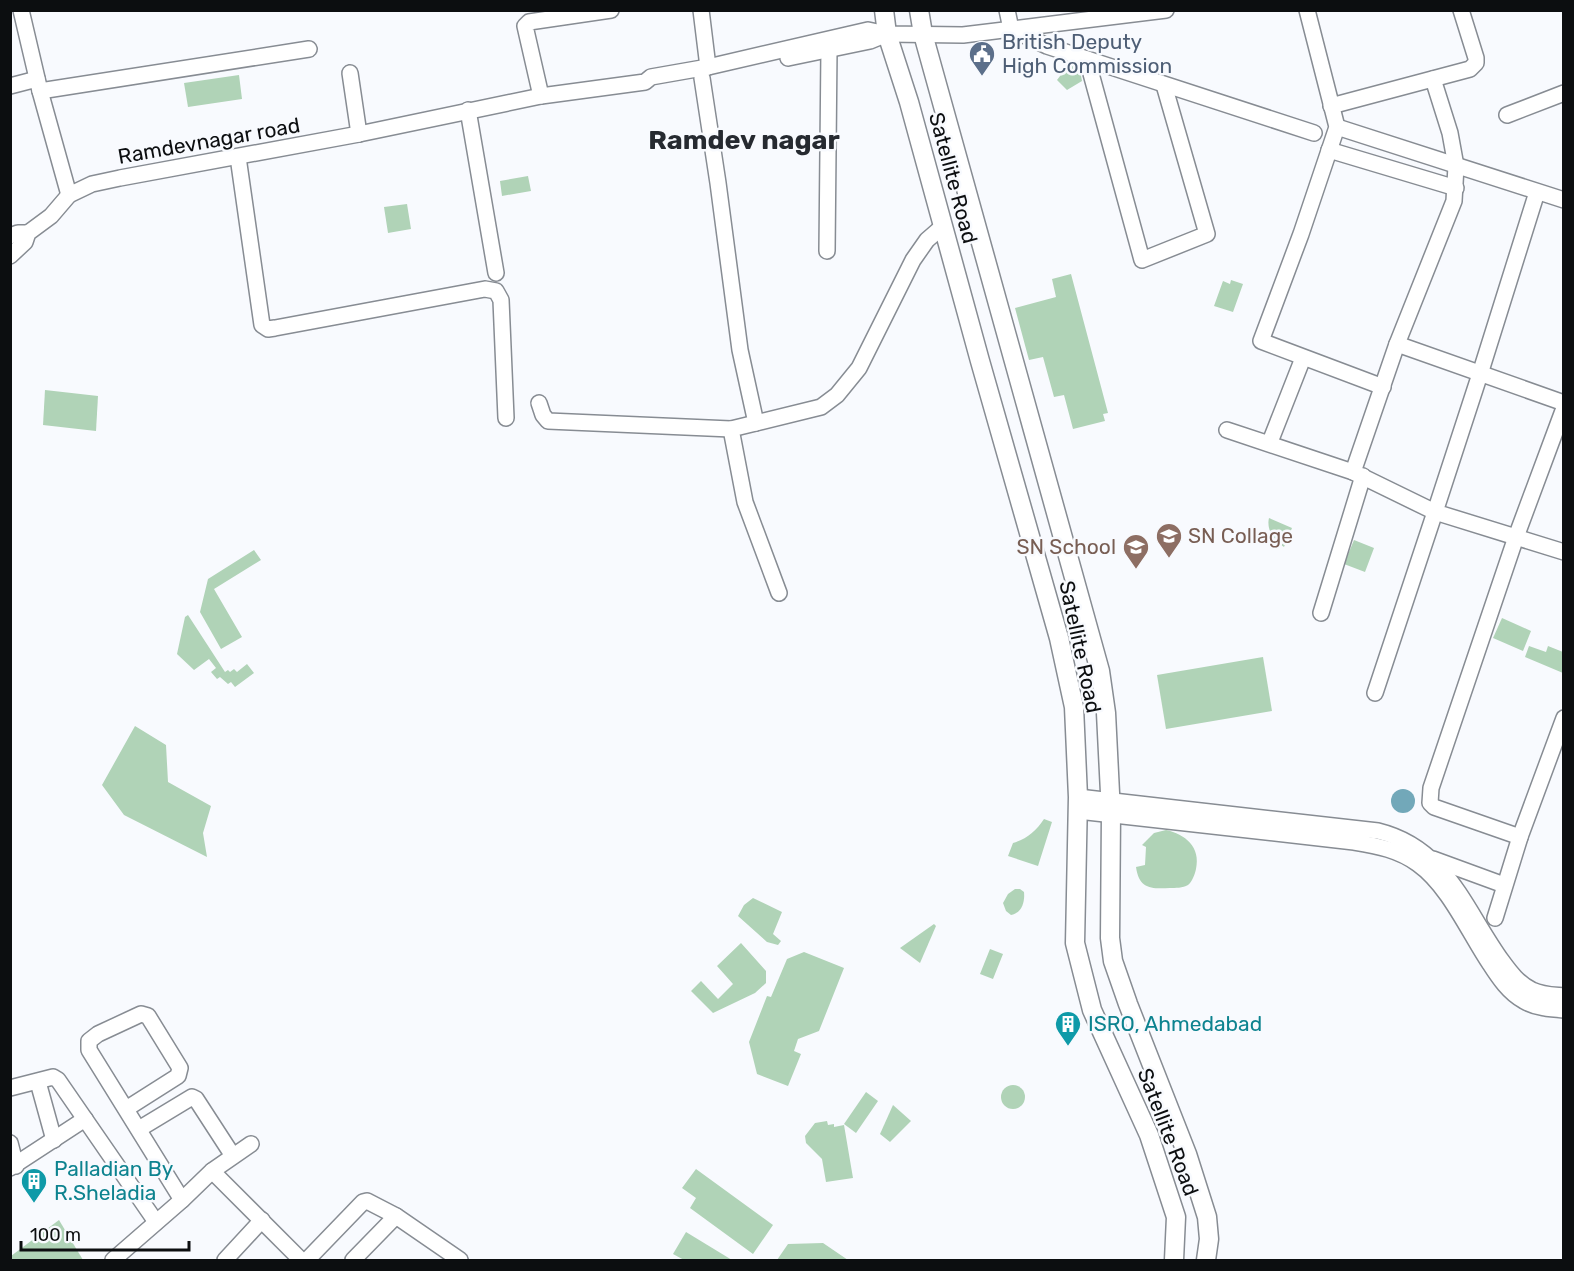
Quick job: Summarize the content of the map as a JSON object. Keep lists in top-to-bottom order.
{
  "streets": {
    "main road": ["Satellite Road"],
    "street": ["Ramdevnagar road"]
  },
  "crossings": [
    ["Ramdevnagar road", "Satellite Road"]
  ],
  "districts": ["Ramdev nagar"],
  "places": {
    "public building": ["British Deputy High Commission"],
    "school or university": ["SN Collage", "SN School"],
    "building": ["ISRO, Ahmedabad", "Palladian By R.Sheladia"]
  },
  "scale_bar": "100 m"
}
